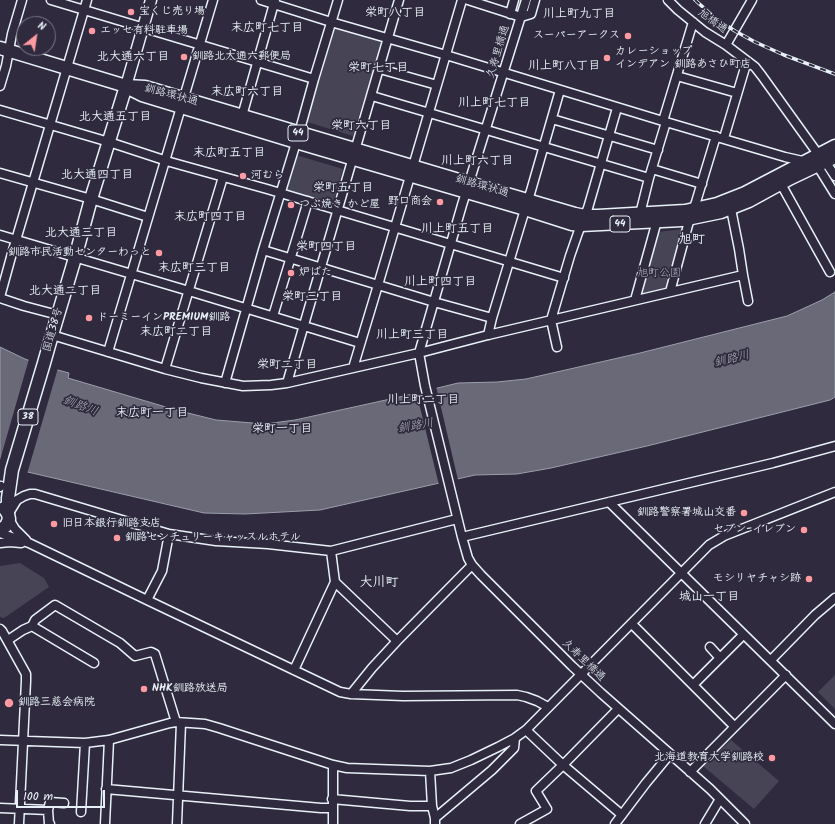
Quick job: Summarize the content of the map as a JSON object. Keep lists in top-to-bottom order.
{
  "streets": {
    "highway": [
      "釧路環状通",
      "44",
      "国道38号",
      "38"
    ],
    "street": ["旭橋通", "久寿里橋通"]
  },
  "crossings": [
    ["旭橋通", "釧路環状通"],
    ["久寿里橋通", "釧路環状通"],
    ["釧路環状通", "国道38号"]
  ],
  "districts": [
    "栄町八丁目",
    "川上町九丁目",
    "末広町七丁目",
    "北大通六丁目",
    "川上町八丁目",
    "栄町七丁目",
    "末広町六丁目",
    "川上町七丁目",
    "北大通五丁目",
    "栄町六丁目",
    "末広町五丁目",
    "川上町六丁目",
    "北大通四丁目",
    "栄町五丁目",
    "末広町四丁目",
    "川上町五丁目",
    "北大通三丁目",
    "旭町",
    "栄町四丁目",
    "末広町三丁目",
    "川上町四丁目",
    "北大通二丁目",
    "栄町三丁目",
    "末広町二丁目",
    "川上町三丁目",
    "栄町二丁目",
    "川上町二丁目",
    "末広町一丁目",
    "栄町一丁目",
    "大川町",
    "城山一丁目"
  ],
  "water": ["釧路川"],
  "parks": ["旭町公園"],
  "places": [
    "宝くじ売り場",
    "エッセ有料駐車場",
    "スーパーアークス",
    "釧路北大通六郵便局",
    "カレーショップ インデアン 釧路あさひ町店",
    "河むら",
    "野口商会",
    "つぶ焼き かど屋",
    "釧路市民活動センターわっと",
    "炉ばた",
    "ドーミーインPREMIUM釧路",
    "釧路警察署城山交番",
    "旧日本銀行釧路支店",
    "セブン-イレブン",
    "釧路センチュリーキャッスルホテル",
    "モシリヤチャシ跡",
    "NHK釧路放送局",
    "釧路三慈会病院",
    "北海道教育大学釧路校"
  ],
  "scale_bar": "100 m",
  "north": "top right"
}
